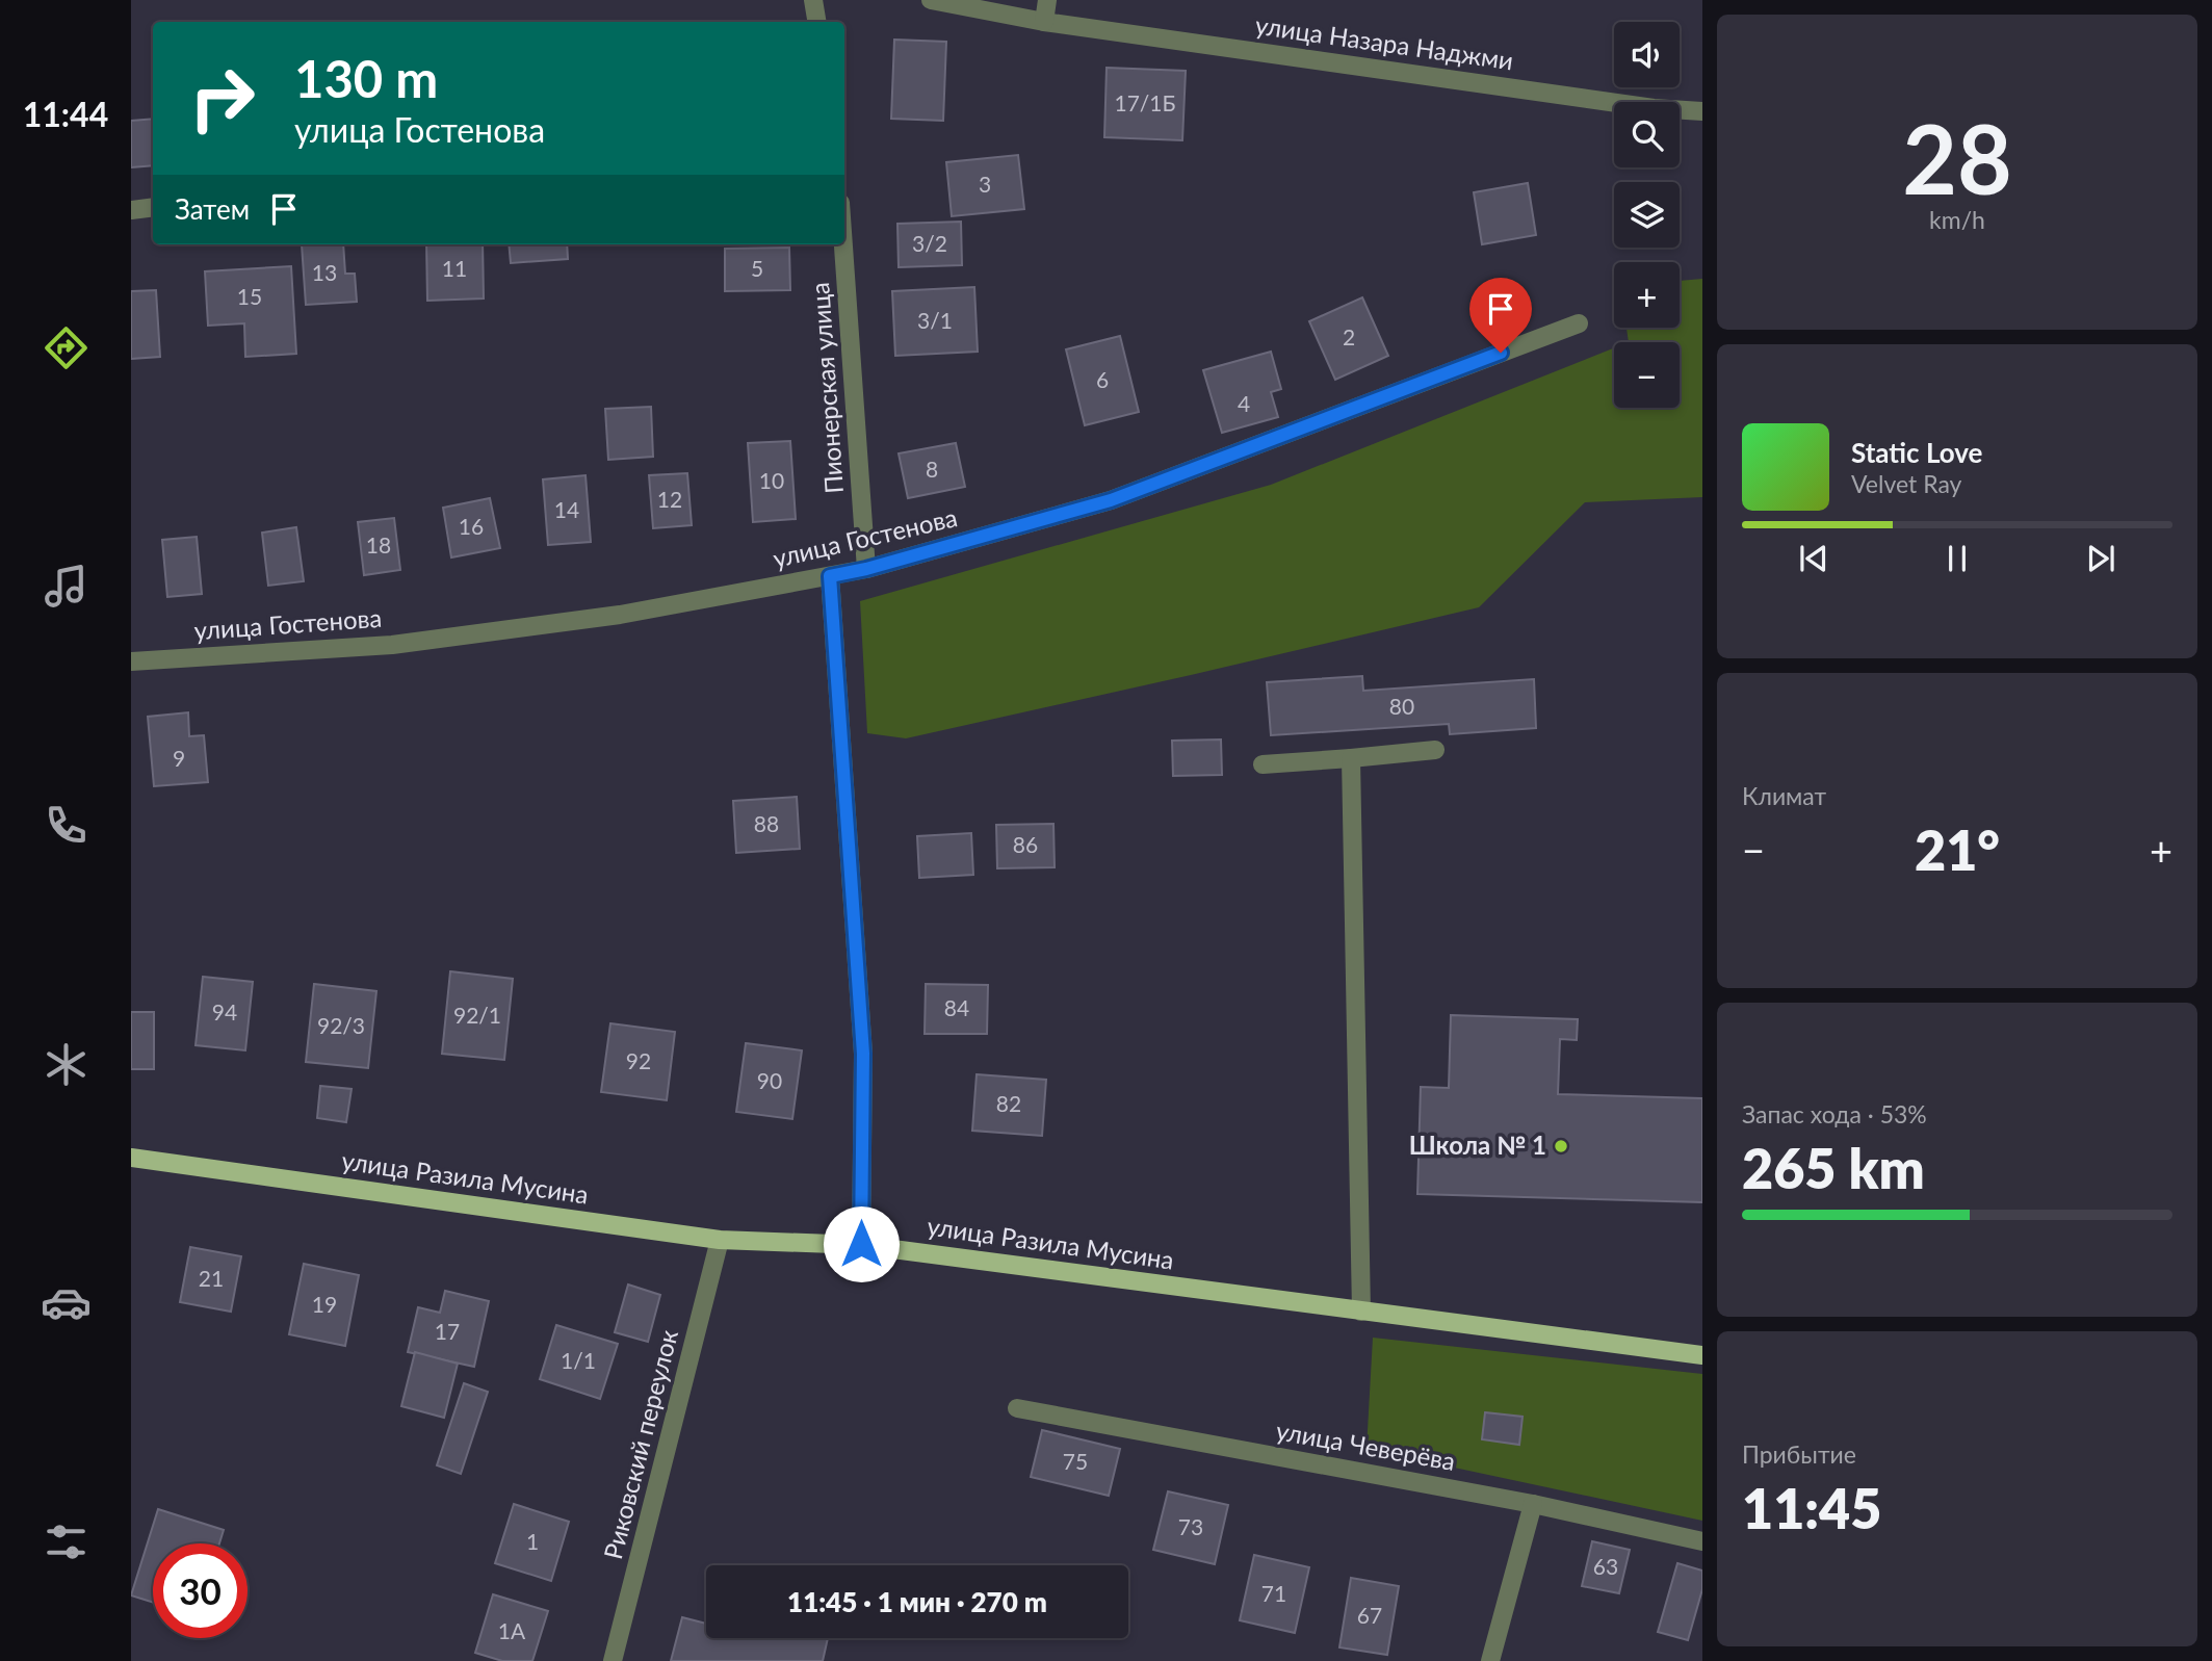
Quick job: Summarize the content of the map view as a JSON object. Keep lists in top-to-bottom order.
{
  "streets": {
    "main road": ["улица Разила Мусина"],
    "street": [
      "улица Назара Наджми",
      "Пионерская улица",
      "улица Гостенова",
      "Риковский переулок",
      "улица Чеверёва"
    ]
  },
  "crossings": [
    ["Пионерская улица", "улица Гостенова"],
    ["улица Разила Мусина", "Риковский переулок"]
  ],
  "places": ["Школа № 1"],
  "house_numbers": [
    "17/1Б",
    "3",
    "3/2",
    "11",
    "5",
    "13",
    "15",
    "3/1",
    "2",
    "6",
    "4",
    "8",
    "10",
    "12",
    "14",
    "16",
    "18",
    "80",
    "9",
    "88",
    "86",
    "84",
    "94",
    "92/1",
    "92/3",
    "92",
    "90",
    "82",
    "21",
    "19",
    "17",
    "1/1",
    "75",
    "73",
    "1",
    "63",
    "71",
    "67",
    "1А"
  ],
  "page": {
    "tabs": "11:44",
    "tile": [
      ["28", "km/h"],
      "Климат",
      ["Запас хода · 53%", "265 km"],
      ["Прибытие", "11:45"]
    ],
    "map_buttons": ["+", "−"],
    "turn": ["130 m", "улица Гостенова"],
    "then": "Затем",
    "song": ["Static Love", "Velvet Ray"],
    "heat": ["−", "21°", "+"],
    "limit": "30",
    "trip": "11:45 · 1 мин · 270 m"
  }
}
